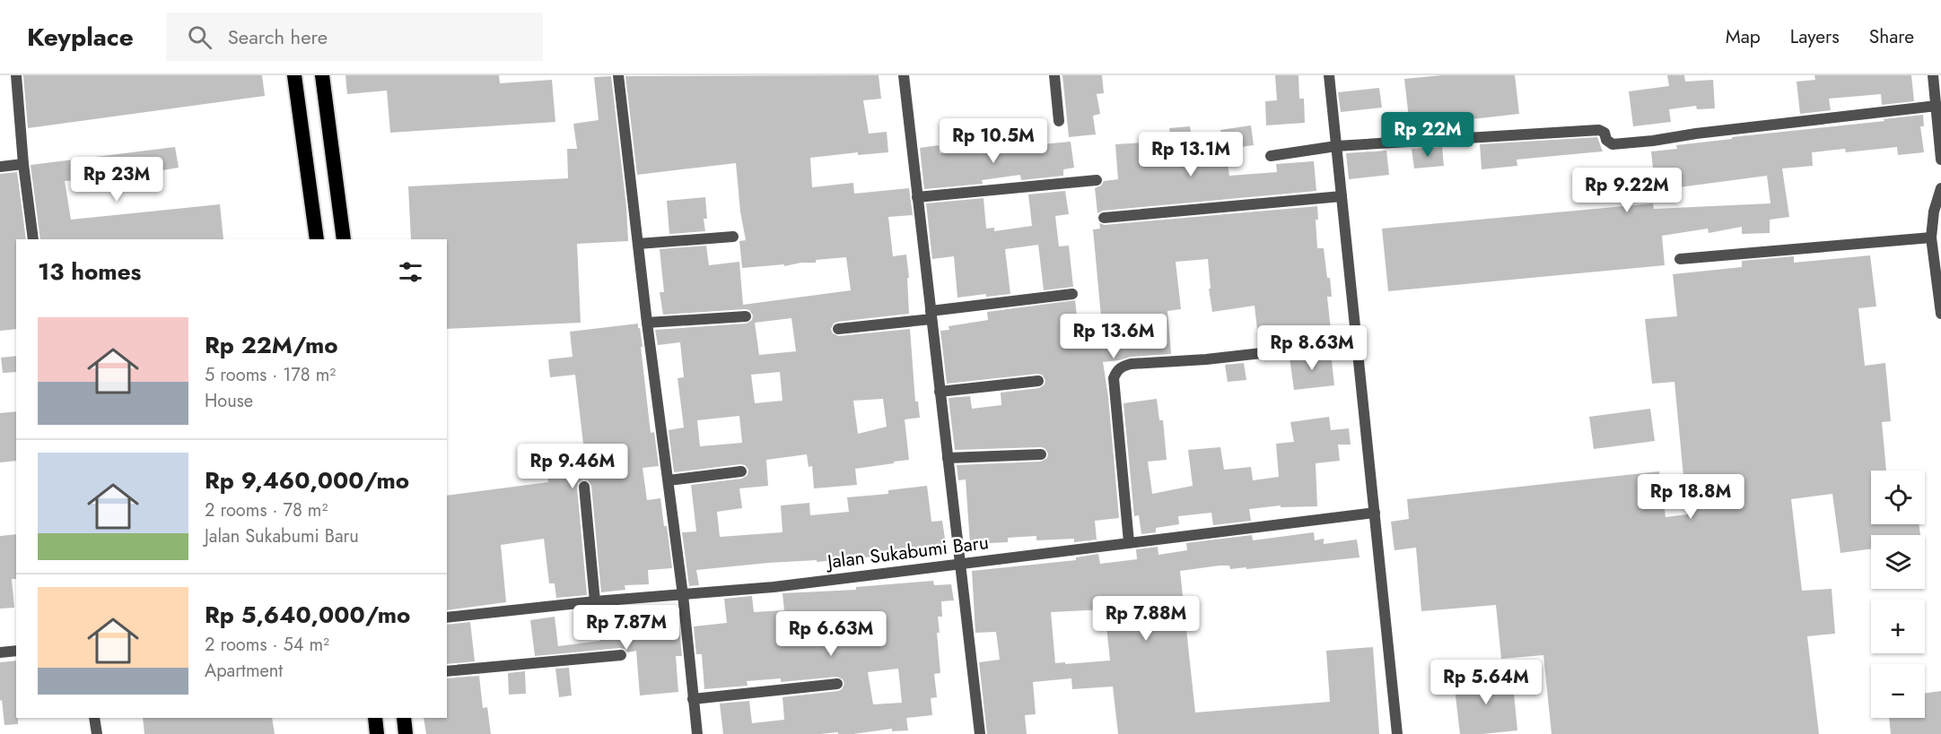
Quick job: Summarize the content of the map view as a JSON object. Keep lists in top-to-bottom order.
{
  "streets": {
    "street": ["Jalan Sukabumi Baru"]
  },
  "page": {
    "header": "Keyplace",
    "search": "Search here",
    "nav": ["Map", "Layers", "Share"],
    "price": [
      "Rp 22M",
      "Rp 10.5M",
      "Rp 13.1M",
      "Rp 23M",
      "Rp 9.22M",
      "Rp 13.6M",
      "Rp 8.63M",
      "Rp 9.46M",
      "Rp 18.8M",
      "Rp 7.88M",
      "Rp 7.87M",
      "Rp 6.63M",
      "Rp 5.64M"
    ],
    "heading": "13 homes",
    "list": [
      {
        "name": "Rp 22M/mo",
        "note": "5 rooms · 178 m² · House"
      },
      {
        "name": "Rp 9,460,000/mo",
        "note": "2 rooms · 78 m² · Jalan Sukabumi Baru"
      },
      {
        "name": "Rp 5,640,000/mo",
        "note": "2 rooms · 54 m² · Apartment"
      }
    ],
    "map_buttons": ["+", "−"]
  }
}
